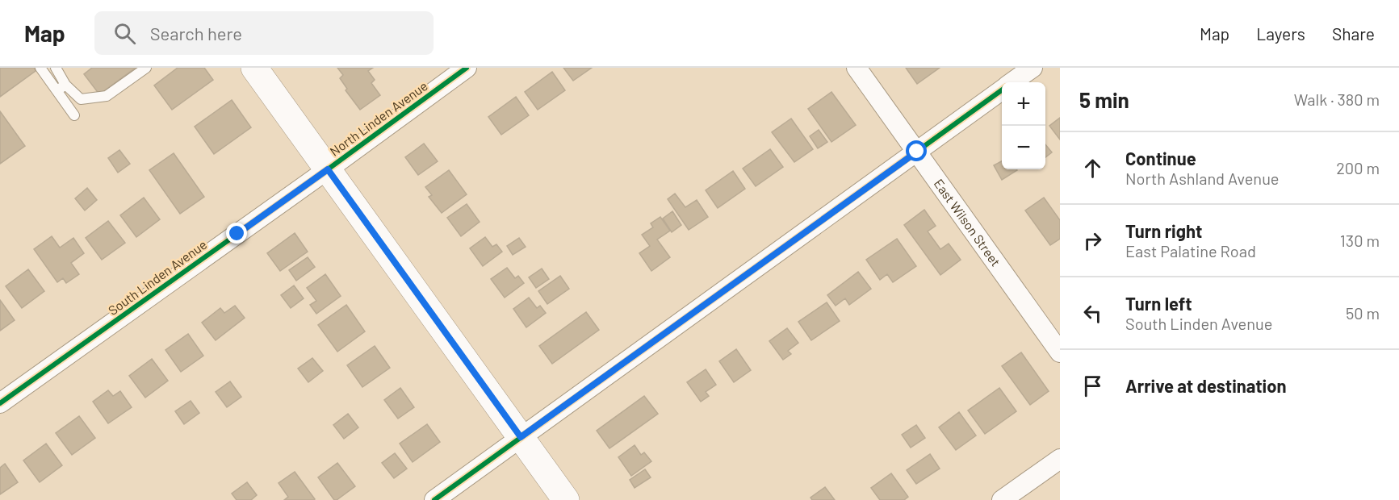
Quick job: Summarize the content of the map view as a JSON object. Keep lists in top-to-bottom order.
{
  "streets": {
    "street": ["North Linden Avenue", "East Wilson Street", "South Linden Avenue"]
  },
  "crossings": [
    ["North Linden Avenue", "South Linden Avenue"]
  ],
  "page": {
    "header": "Map",
    "search": "Search here",
    "nav": ["Map", "Layers", "Share"],
    "heading": ["5 min", "Walk · 380 m"],
    "map_buttons": ["+", "−"],
    "list": [
      ["Continue", "North Ashland Avenue", "200 m"],
      ["Turn right", "East Palatine Road", "130 m"],
      ["Turn left", "South Linden Avenue", "50 m"],
      "Arrive at destination"
    ]
  }
}
